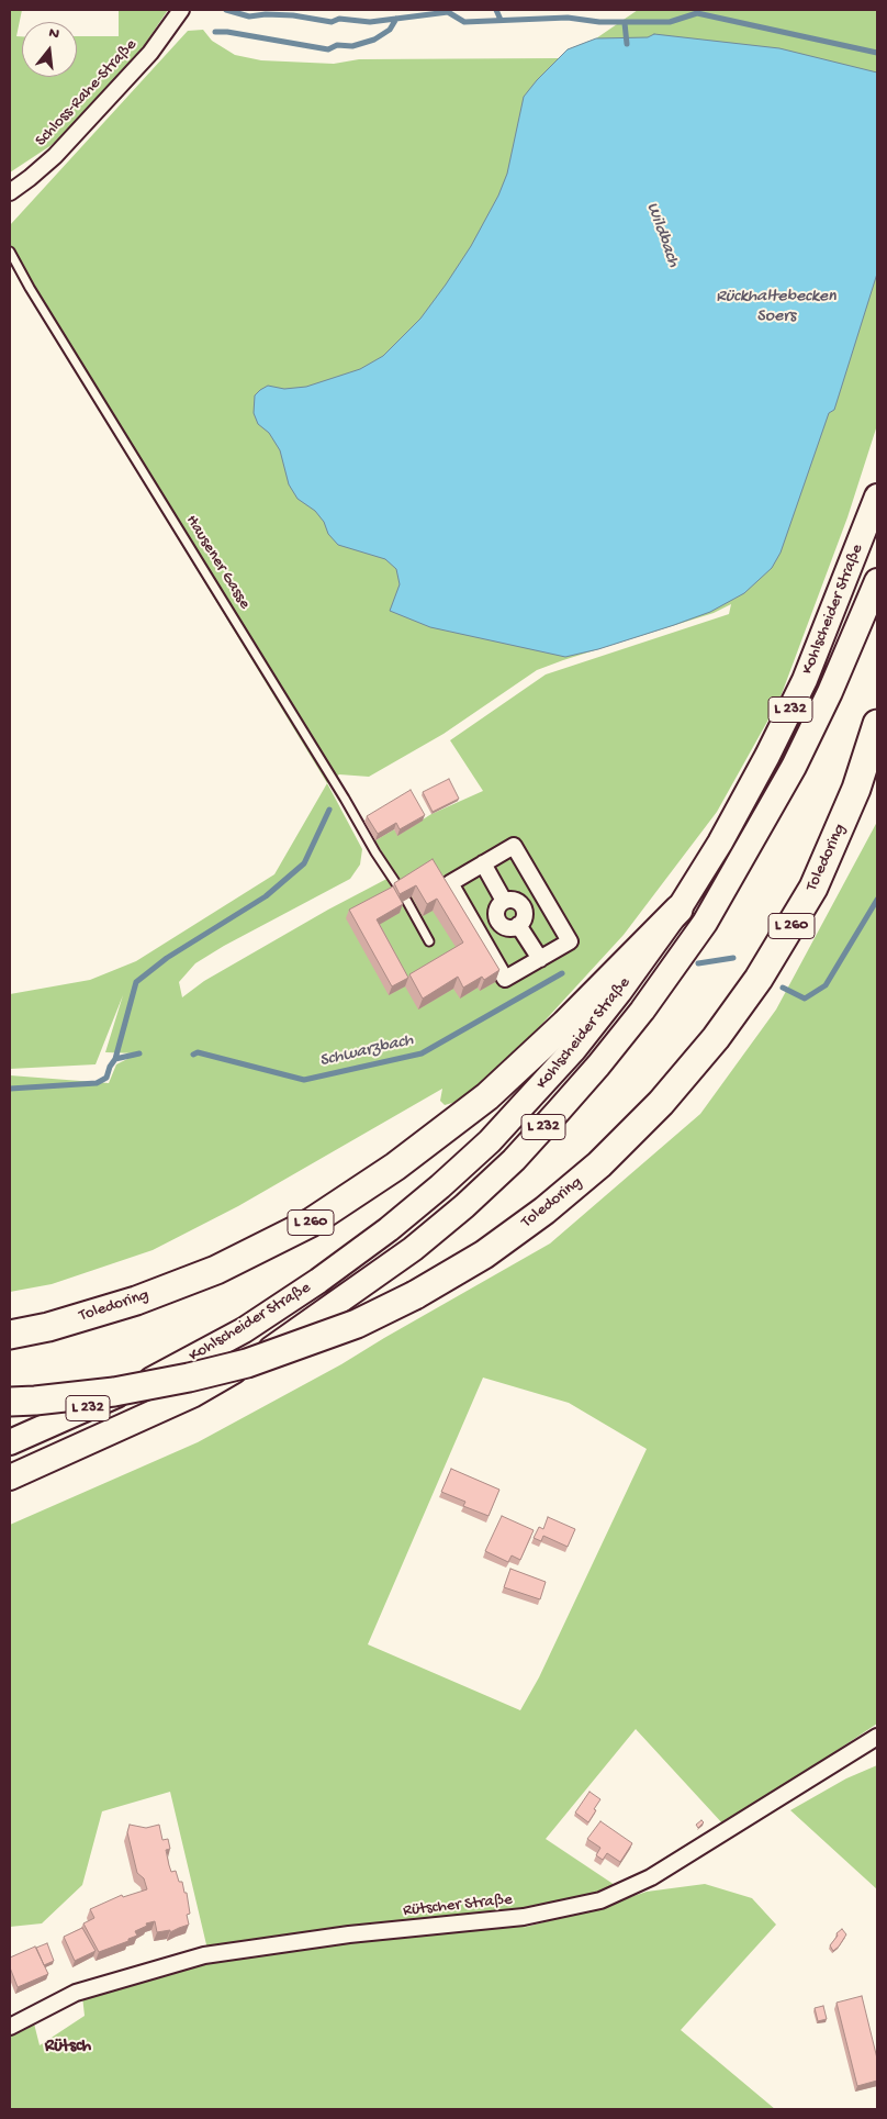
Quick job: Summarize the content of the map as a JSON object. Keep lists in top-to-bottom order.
{
  "streets": {
    "highway": ["Toledoring", "L 260"],
    "main road": ["Kohlscheider Straße", "L 232"],
    "street": ["Schloss-Rahe-Straße", "Rütscher Straße"],
    "lane": ["Hausener Gasse"]
  },
  "crossings": [
    ["Kohlscheider Straße", "Toledoring"]
  ],
  "districts": ["Rütsch"],
  "water": ["Wildbach", "Rückhaltebecken Soers", "Schwarzbach"],
  "north": "top"
}
